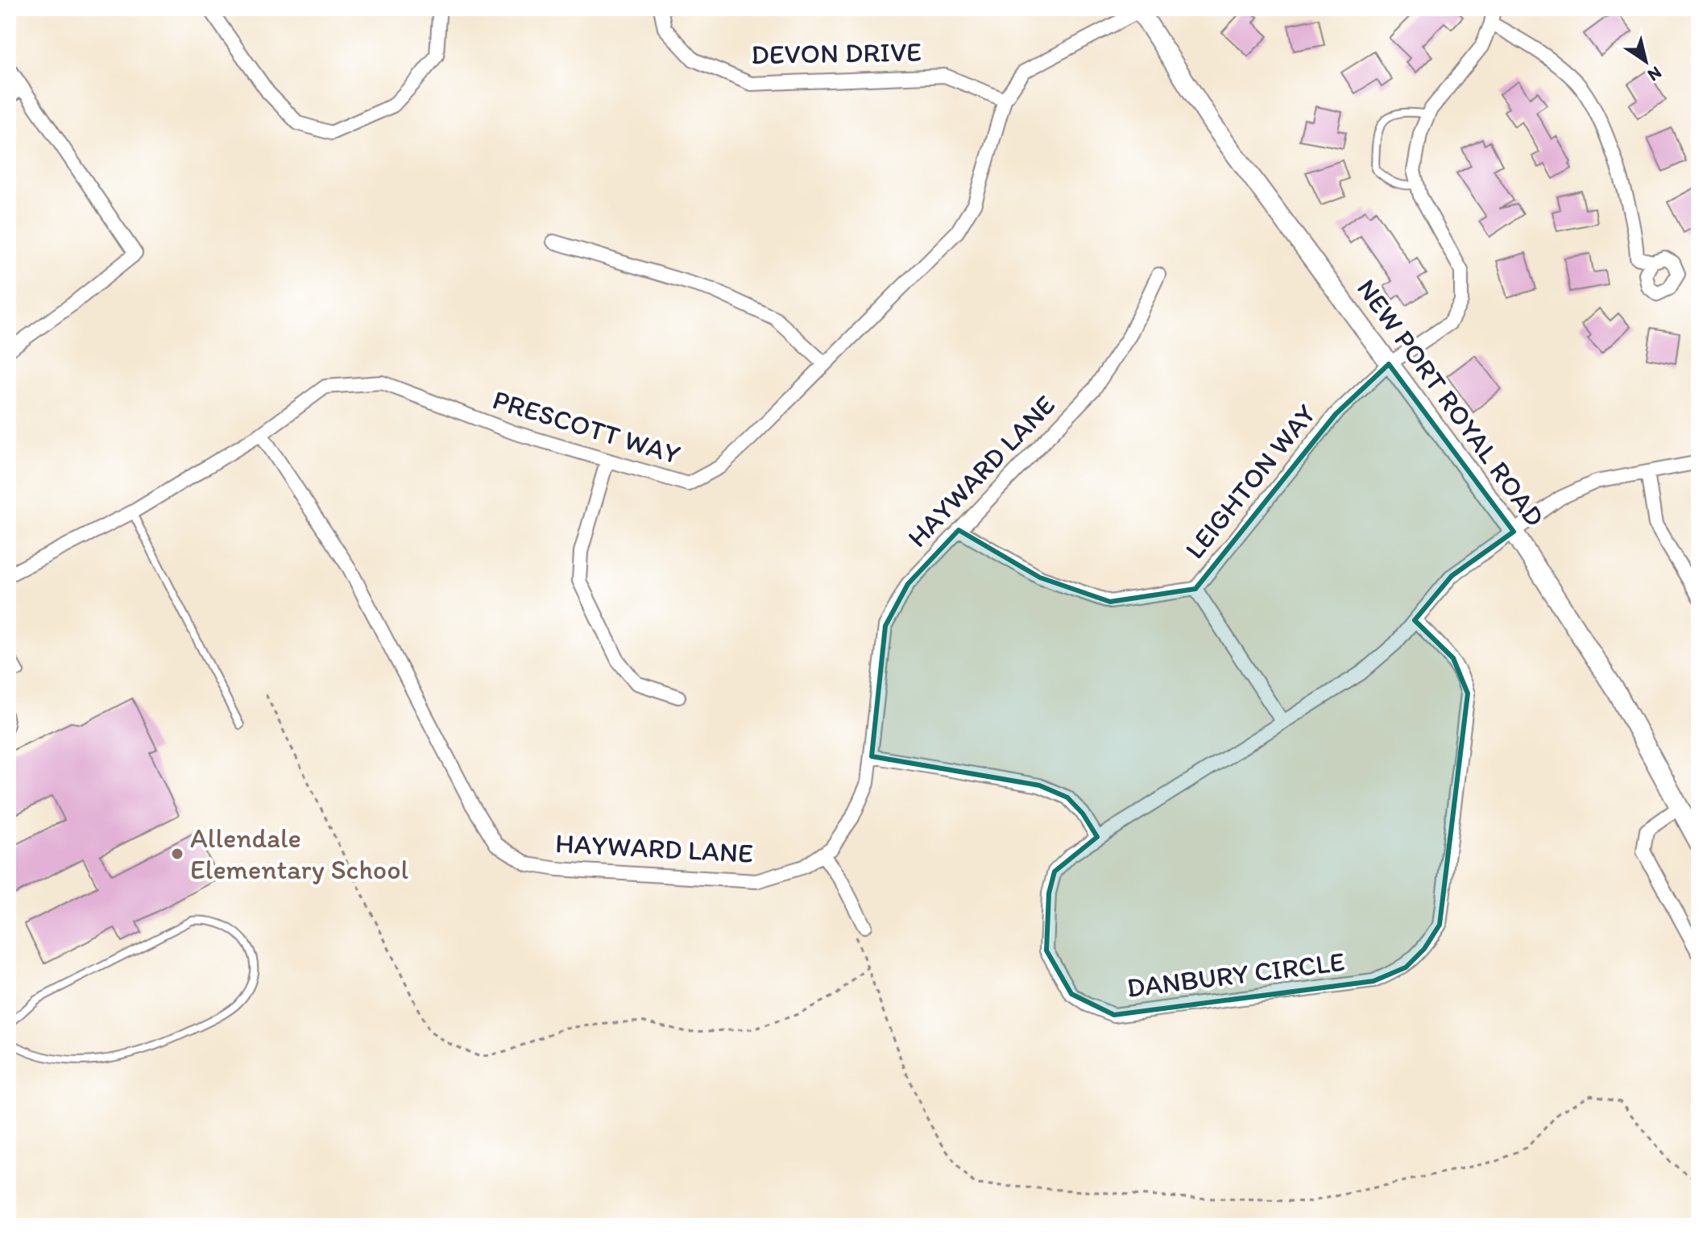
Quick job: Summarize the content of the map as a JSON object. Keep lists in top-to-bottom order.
{
  "streets": {
    "street": [
      "DEVON DRIVE",
      "NEW PORT ROYAL ROAD",
      "PRESCOTT WAY",
      "HAYWARD LANE",
      "LEIGHTON WAY",
      "DANBURY CIRCLE"
    ]
  },
  "crossings": [
    ["DEVON DRIVE", "PRESCOTT WAY"],
    ["NEW PORT ROYAL ROAD", "PRESCOTT WAY"],
    ["NEW PORT ROYAL ROAD", "LEIGHTON WAY"],
    ["NEW PORT ROYAL ROAD", "DANBURY CIRCLE"],
    ["PRESCOTT WAY", "HAYWARD LANE"],
    ["HAYWARD LANE", "LEIGHTON WAY"]
  ],
  "places": ["Allendale Elementary School"],
  "north": "bottom right"
}
